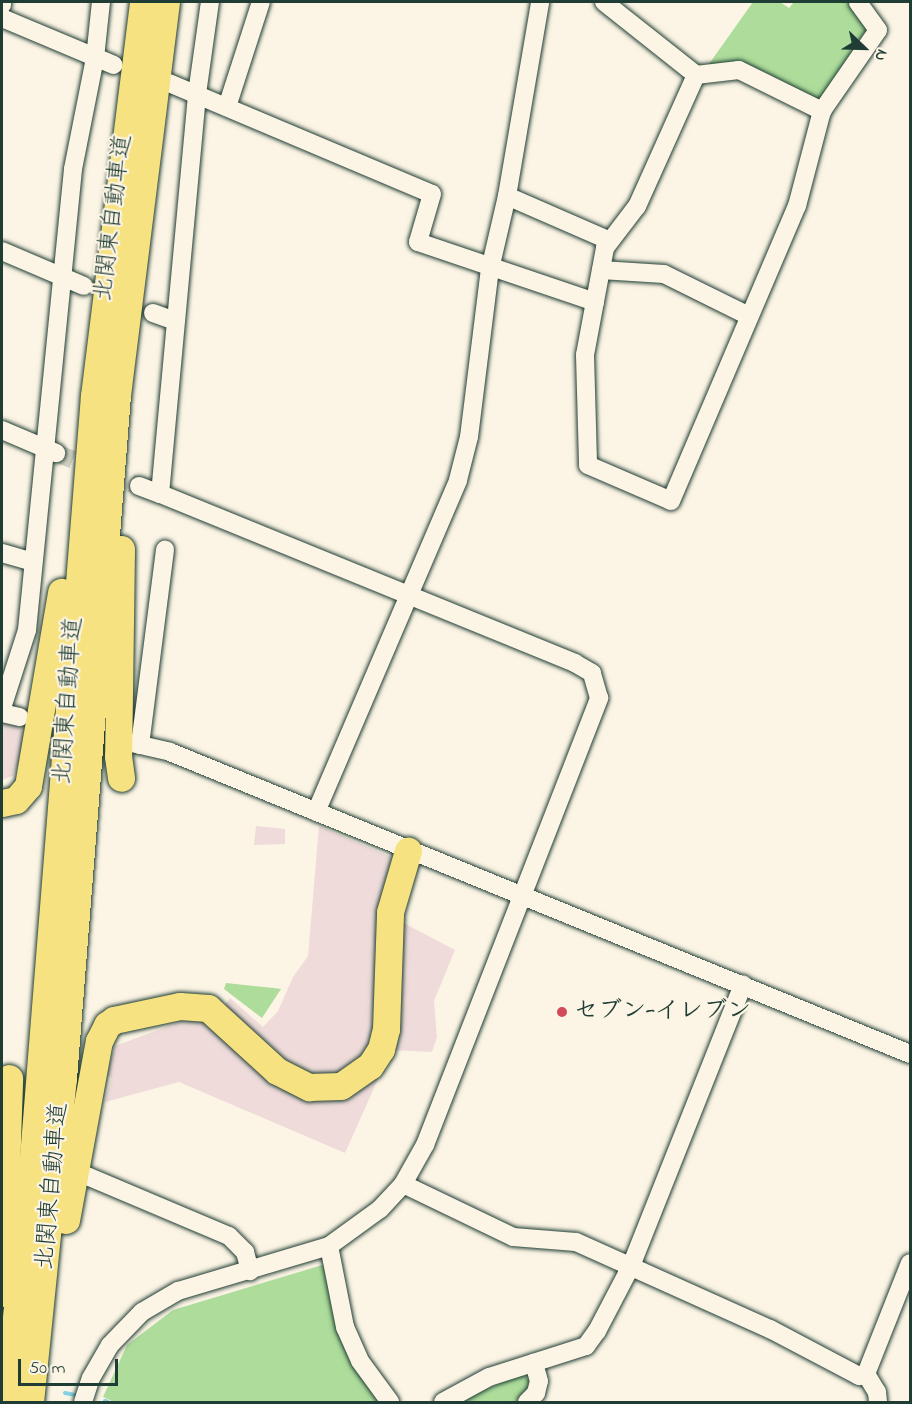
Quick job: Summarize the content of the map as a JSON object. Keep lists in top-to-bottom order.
{
  "streets": {
    "highway": ["北関東自動車道"]
  },
  "places": ["セブン-イレブン"],
  "scale_bar": "50 m",
  "north": "bottom right"
}
